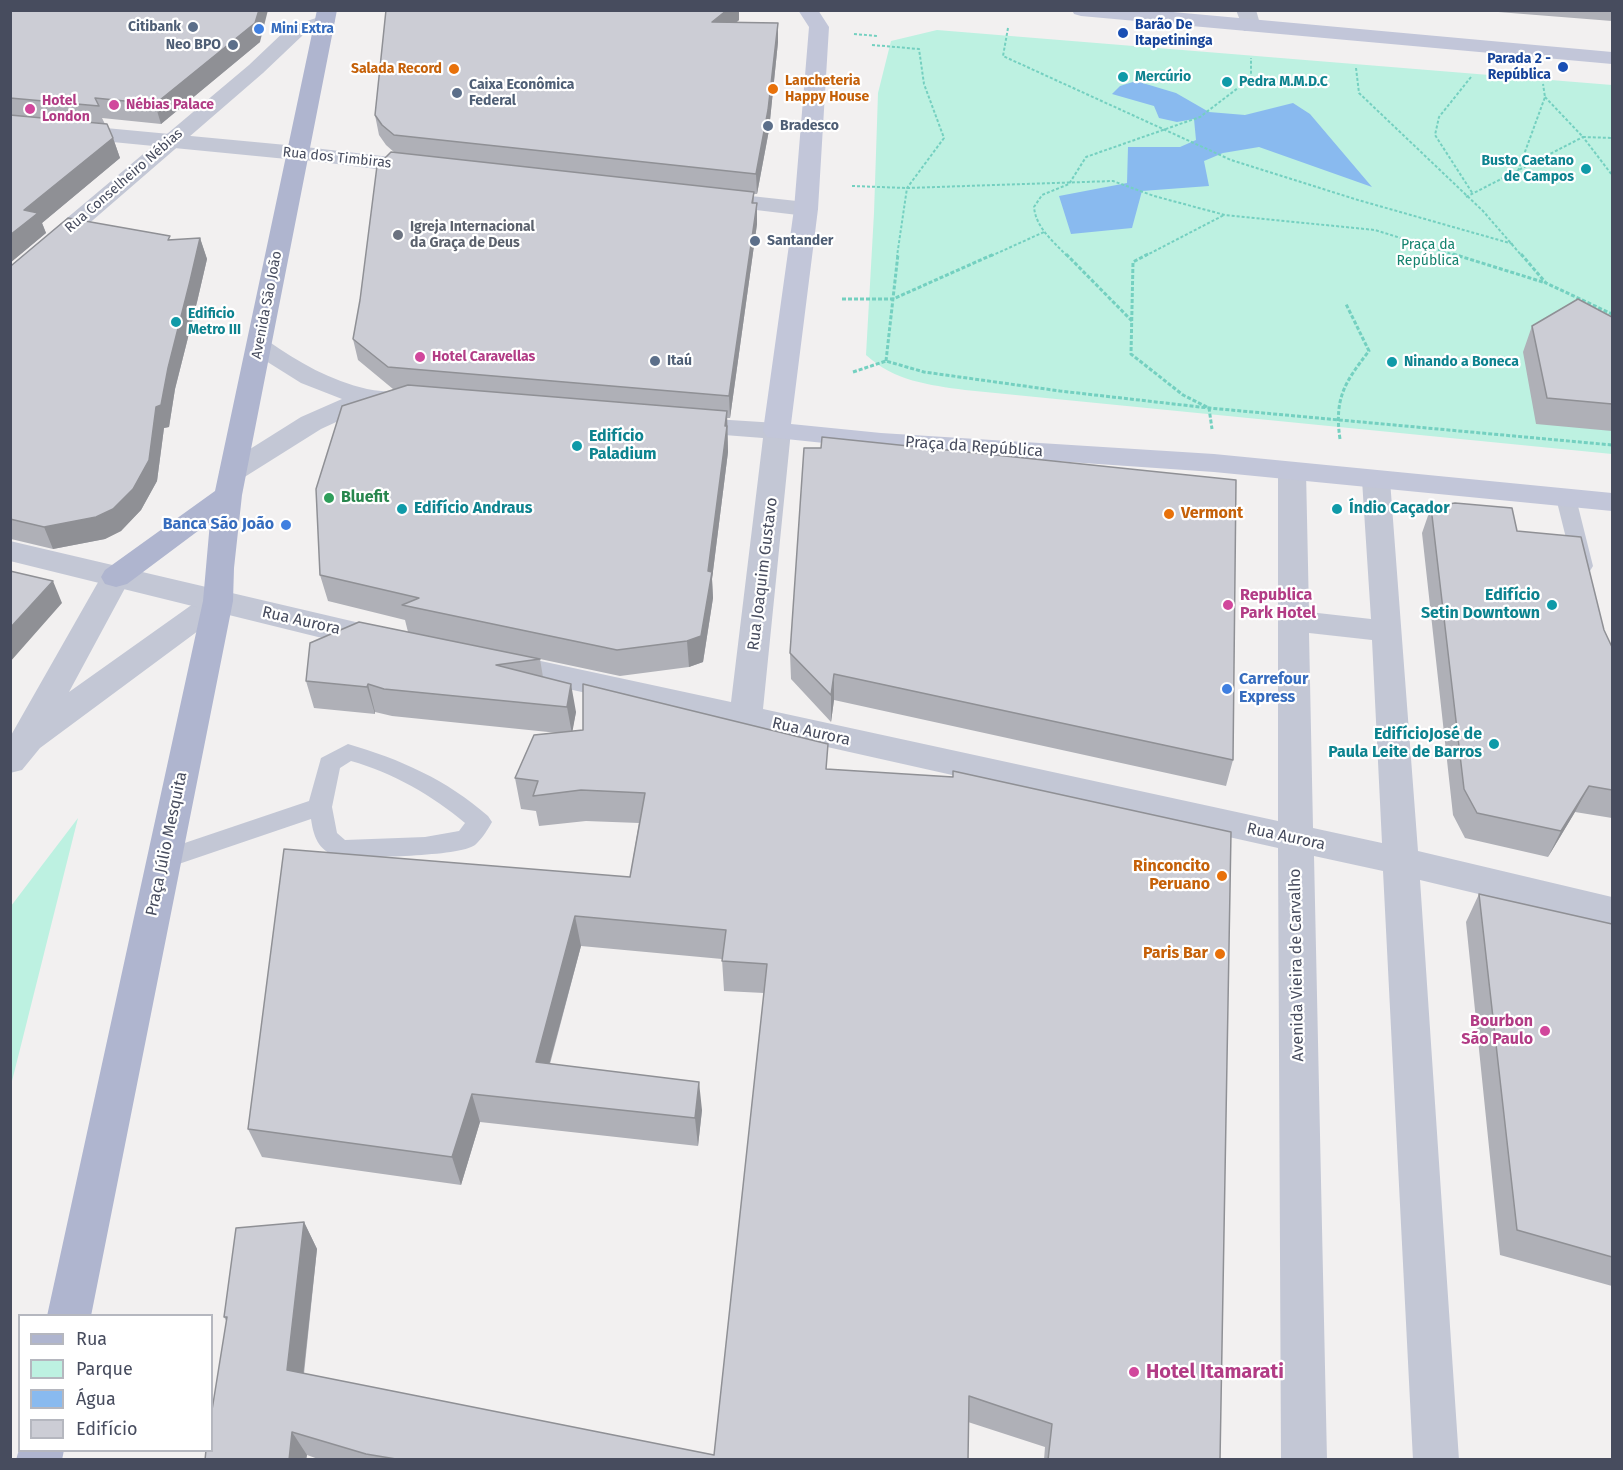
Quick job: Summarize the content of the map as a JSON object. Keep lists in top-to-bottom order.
{
  "streets": {
    "main road": ["Avenida São João", "Praça da República", "Praça Júlio Mesquita"],
    "street": [
      "Rua dos Timbiras",
      "Rua Conselheiro Nébias",
      "Rua Joaquim Gustavo",
      "Rua Aurora",
      "Avenida Vieira de Carvalho"
    ]
  },
  "crossings": [
    ["Rua dos Timbiras", "Rua Conselheiro Nébias"],
    ["Rua dos Timbiras", "Avenida São João"],
    ["Rua Conselheiro Nébias", "Avenida São João"],
    ["Avenida São João", "Rua Aurora"],
    ["Avenida São João", "Praça Júlio Mesquita"],
    ["Praça da República", "Rua Joaquim Gustavo"],
    ["Praça da República", "Avenida Vieira de Carvalho"],
    ["Rua Joaquim Gustavo", "Rua Aurora"],
    ["Rua Aurora", "Praça Júlio Mesquita"],
    ["Rua Aurora", "Avenida Vieira de Carvalho"]
  ],
  "parks": ["Praça da República"],
  "places": [
    "Citibank",
    "Mini Extra",
    "Barão De Itapetininga",
    "Neo BPO",
    "Parada 2 - República",
    "Salada Record",
    "Mercúrio",
    "Pedra M.M.D.C",
    "Lancheteria Happy House",
    "Caixa Econômica Federal",
    "Nébias Palace",
    "Hotel London",
    "Bradesco",
    "Busto Caetano de Campos",
    "Igreja Internacional da Graça de Deus",
    "Santander",
    "Edificio Metro III",
    "Hotel Caravellas",
    "Itaú",
    "Ninando a Boneca",
    "Edifício Paladium",
    "Bluefit",
    "Edifício Andraus",
    "Índio Caçador",
    "Vermont",
    "Banca São João",
    "Republica Park Hotel",
    "Edifício Setin Downtown",
    "Carrefour Express",
    "EdifícioJosé de Paula Leite de Barros",
    "Rinconcito Peruano",
    "Paris Bar",
    "Bourbon São Paulo",
    "Hotel Itamarati"
  ],
  "legend": [
    "Rua",
    "Parque",
    "Água",
    "Edifício"
  ]
}
